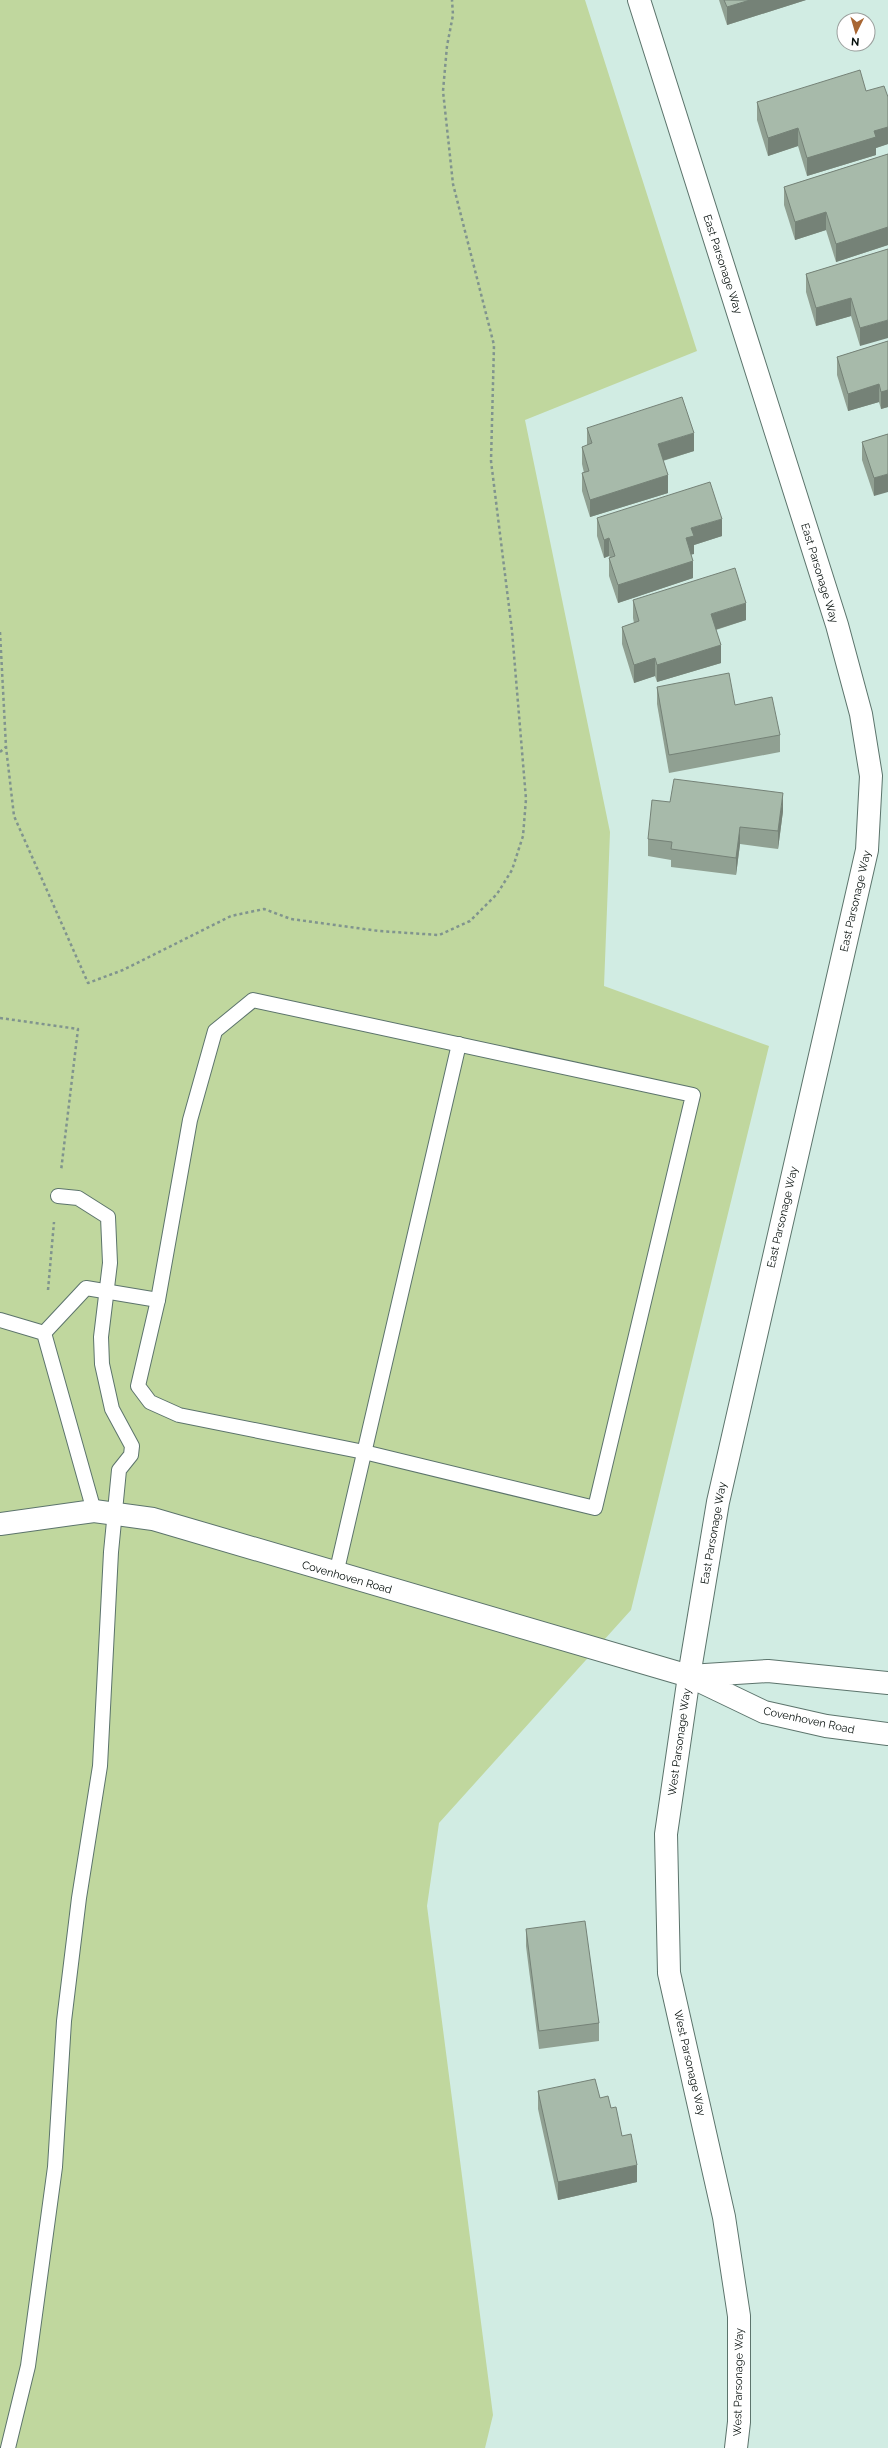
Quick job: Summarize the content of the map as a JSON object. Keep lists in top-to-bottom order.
{
  "streets": {
    "street": ["East Parsonage Way", "Covenhoven Road", "West Parsonage Way"]
  },
  "crossings": [
    ["East Parsonage Way", "Covenhoven Road"],
    ["East Parsonage Way", "West Parsonage Way"],
    ["Covenhoven Road", "West Parsonage Way"]
  ],
  "north": "bottom"
}
